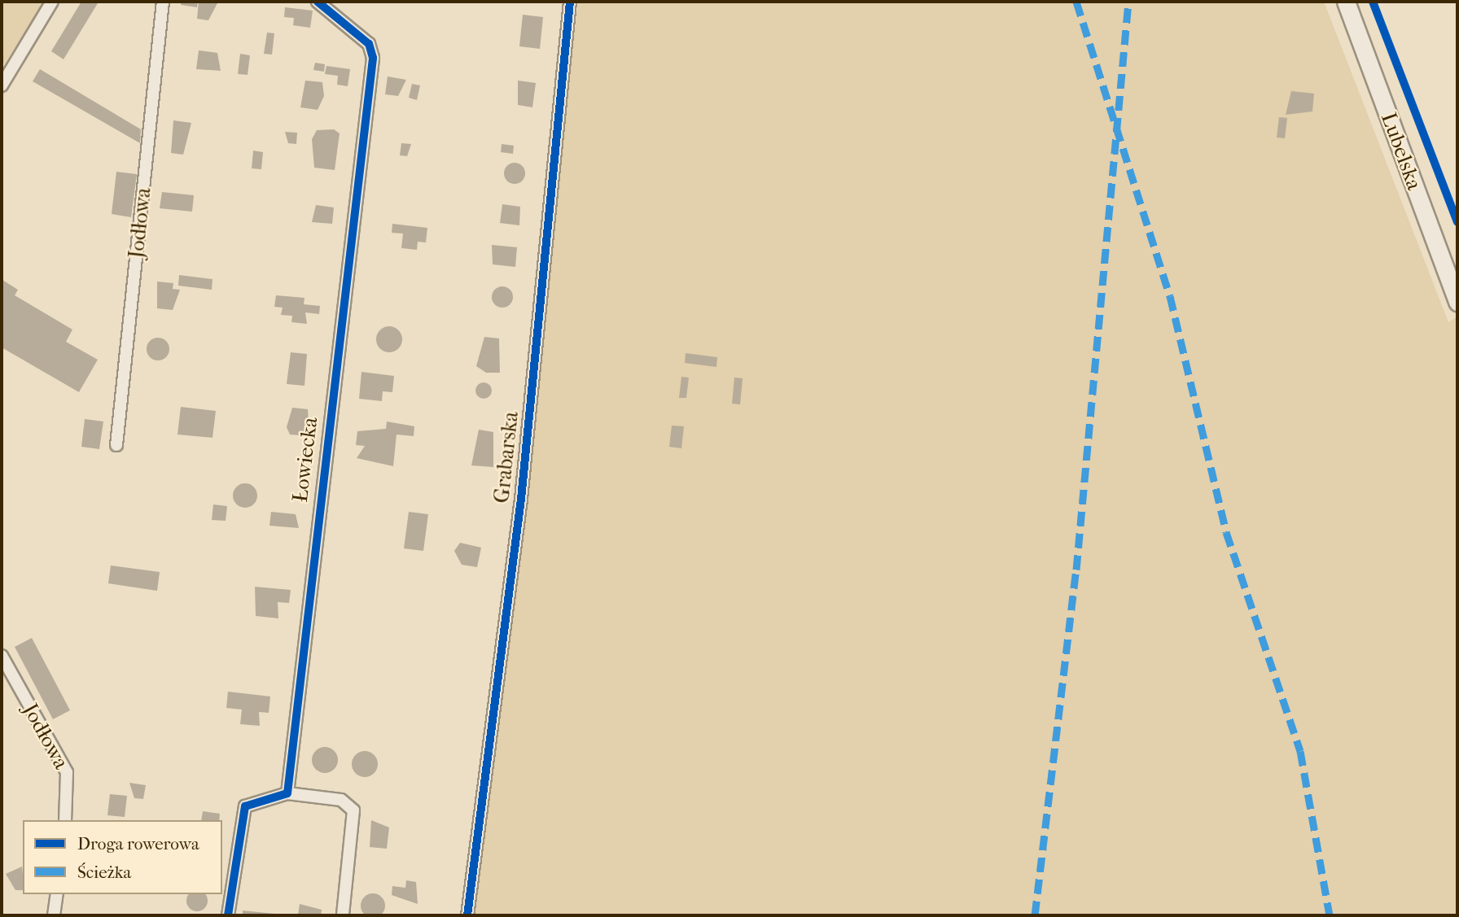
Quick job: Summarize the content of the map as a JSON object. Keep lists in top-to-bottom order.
{
  "streets": {
    "main road": ["Lubelska"],
    "street": ["Jodłowa", "Grabarska", "Łowiecka"]
  },
  "legend": ["Droga rowerowa", "Ścieżka"]
}
